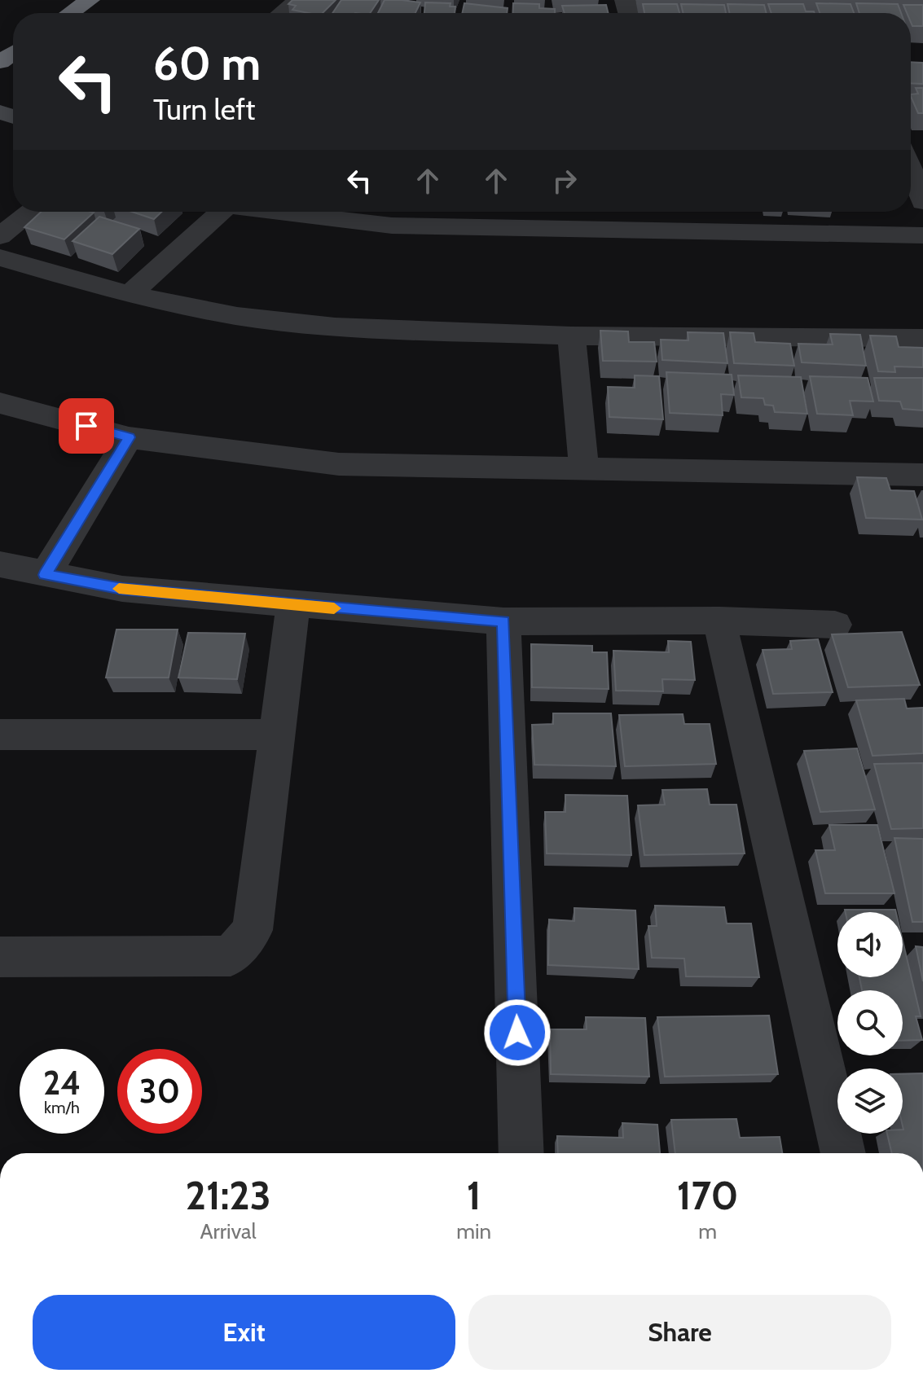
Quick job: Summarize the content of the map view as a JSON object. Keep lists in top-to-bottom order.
{
  "page": {
    "turn": ["60 m", "Turn left"],
    "speed": "24 km/h",
    "limit": "30",
    "eta": [
      "21:23",
      "Arrival",
      "1",
      "min",
      "170",
      "m"
    ],
    "buttons": ["Exit", "Share"]
  }
}
